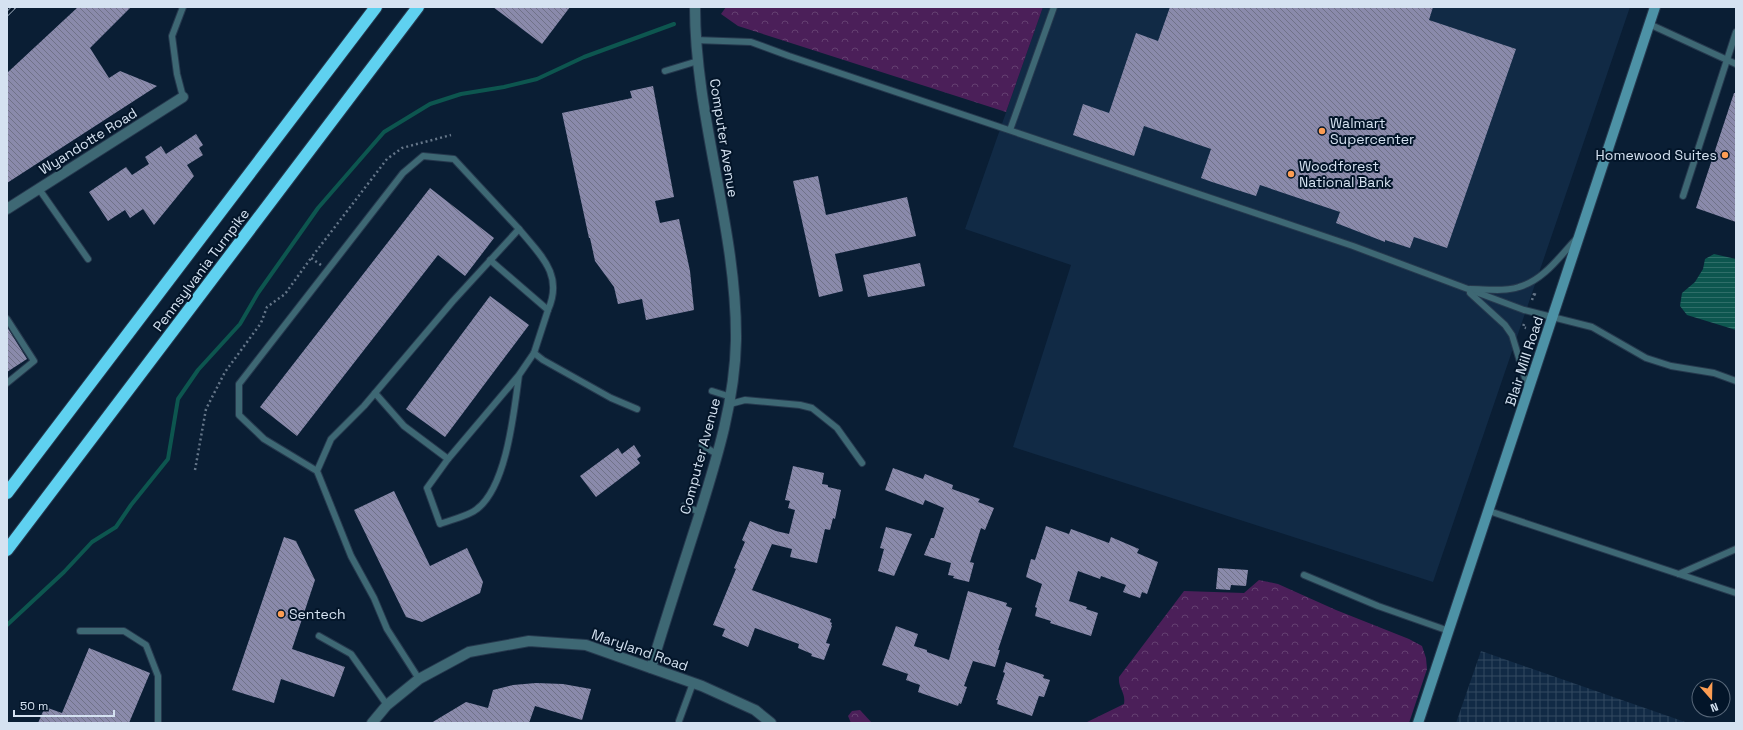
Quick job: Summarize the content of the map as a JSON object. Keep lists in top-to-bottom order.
{
  "streets": {
    "highway": ["Pennsylvania Turnpike"],
    "main road": ["Blair Mill Road"],
    "street": ["Computer Avenue", "Wyandotte Road", "Maryland Road"]
  },
  "crossings": [
    ["Computer Avenue", "Maryland Road"]
  ],
  "places": [
    "Walmart Supercenter",
    "Homewood Suites",
    "Woodforest National Bank",
    "Sentech"
  ],
  "scale_bar": "50 m",
  "north": "bottom"
}
